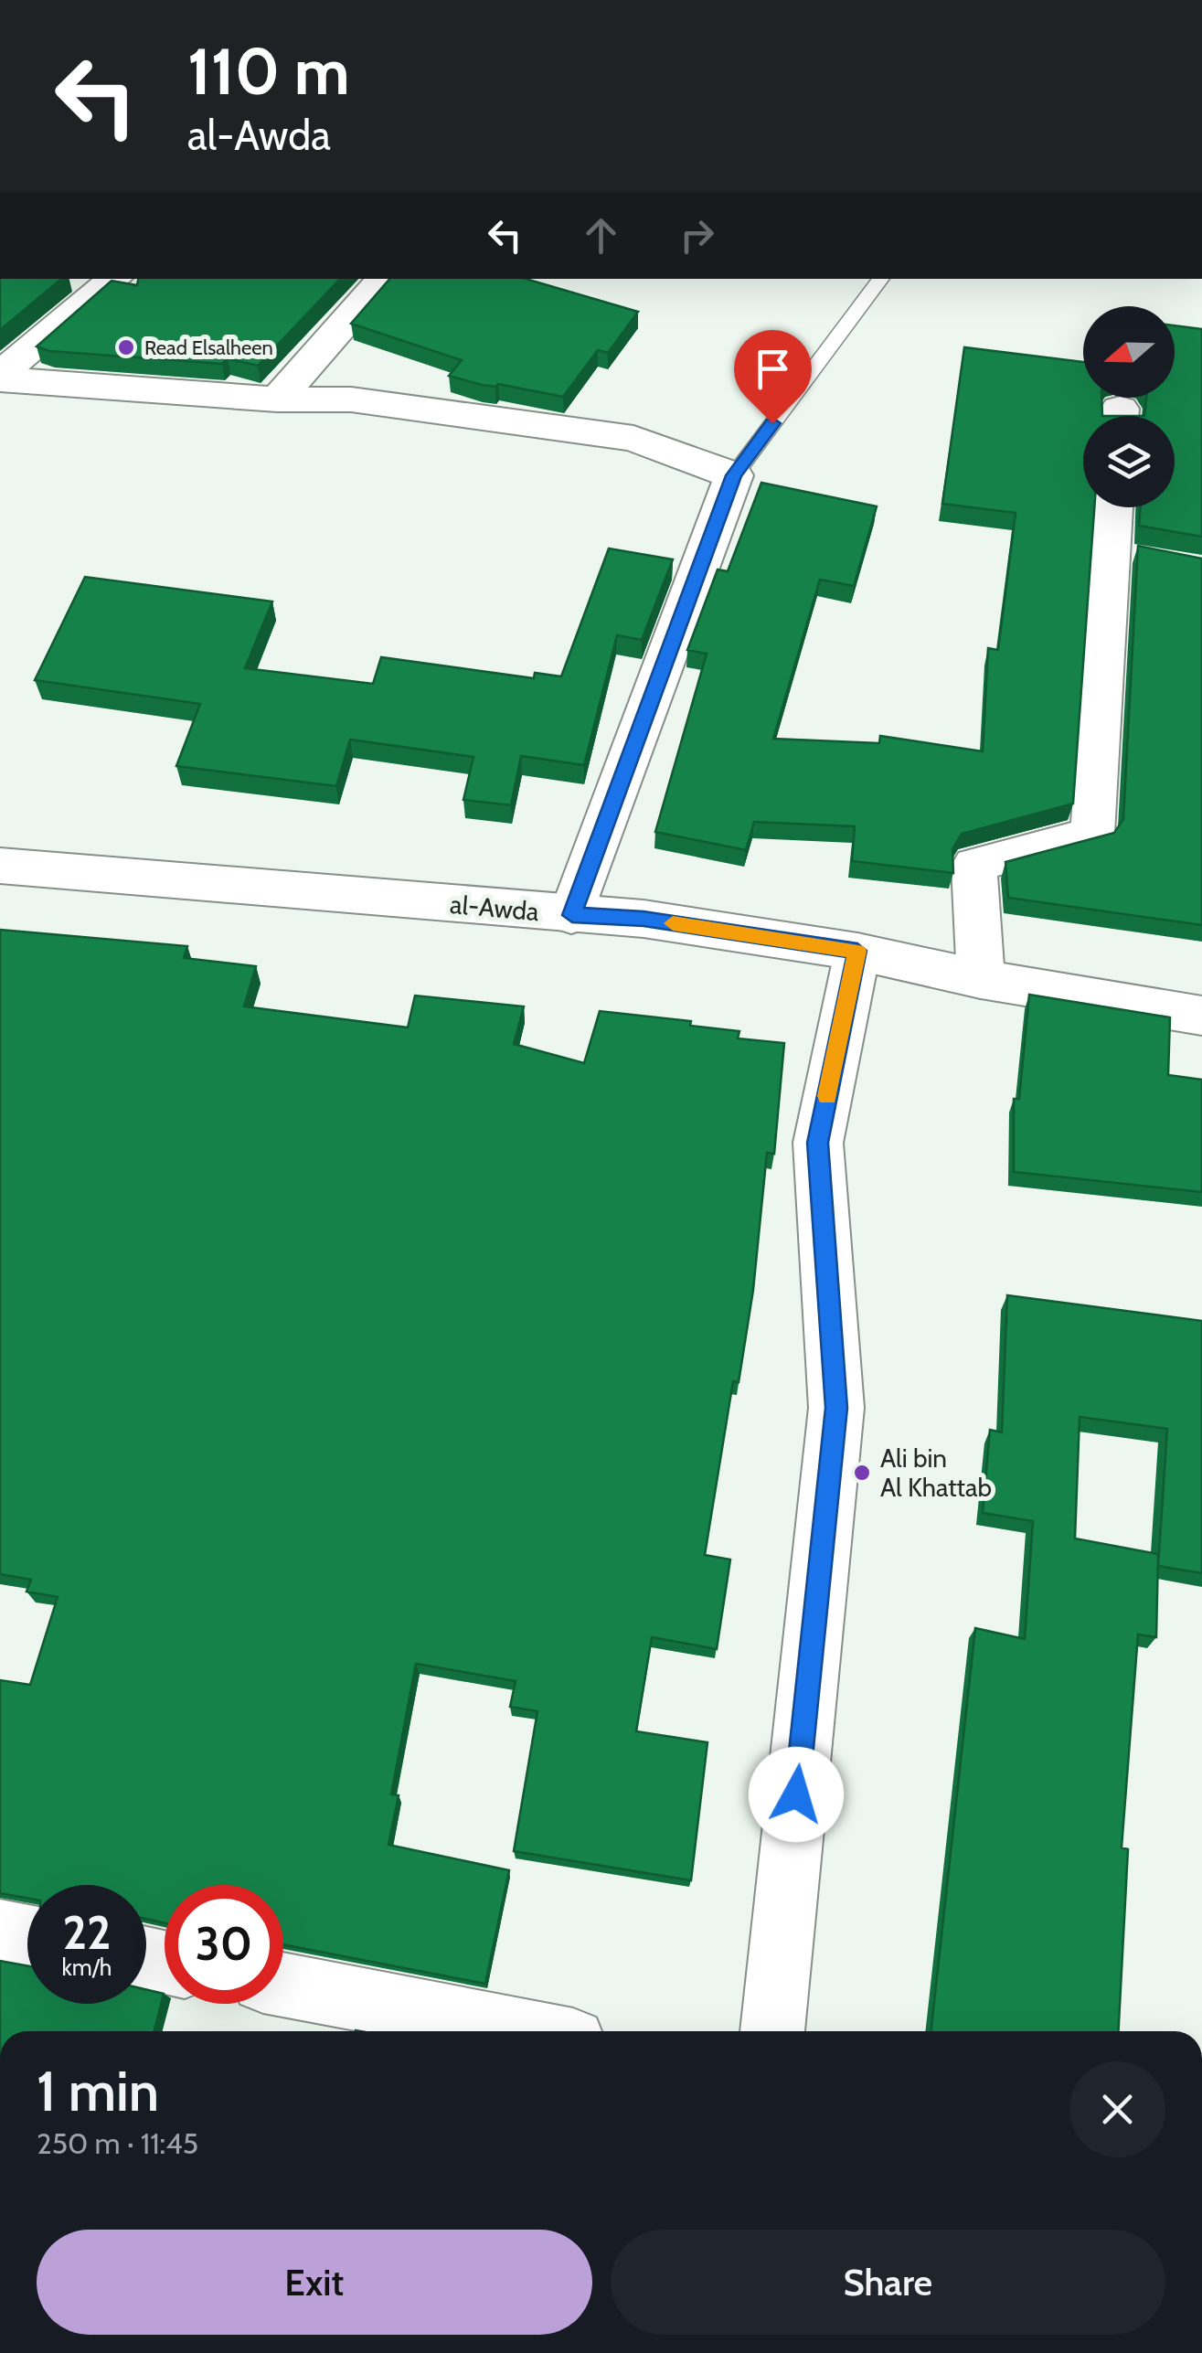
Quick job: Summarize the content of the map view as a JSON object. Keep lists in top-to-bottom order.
{
  "streets": {
    "street": ["al-Awda"]
  },
  "places": ["Read Elsalheen", "Ali bin Al Khattab"],
  "north": "left",
  "page": {
    "turn": ["110 m", "al-Awda"],
    "speed": "22 km/h",
    "limit": "30",
    "heading": ["1 min", "250 m · 11:45"],
    "buttons": ["Exit", "Share"]
  }
}
